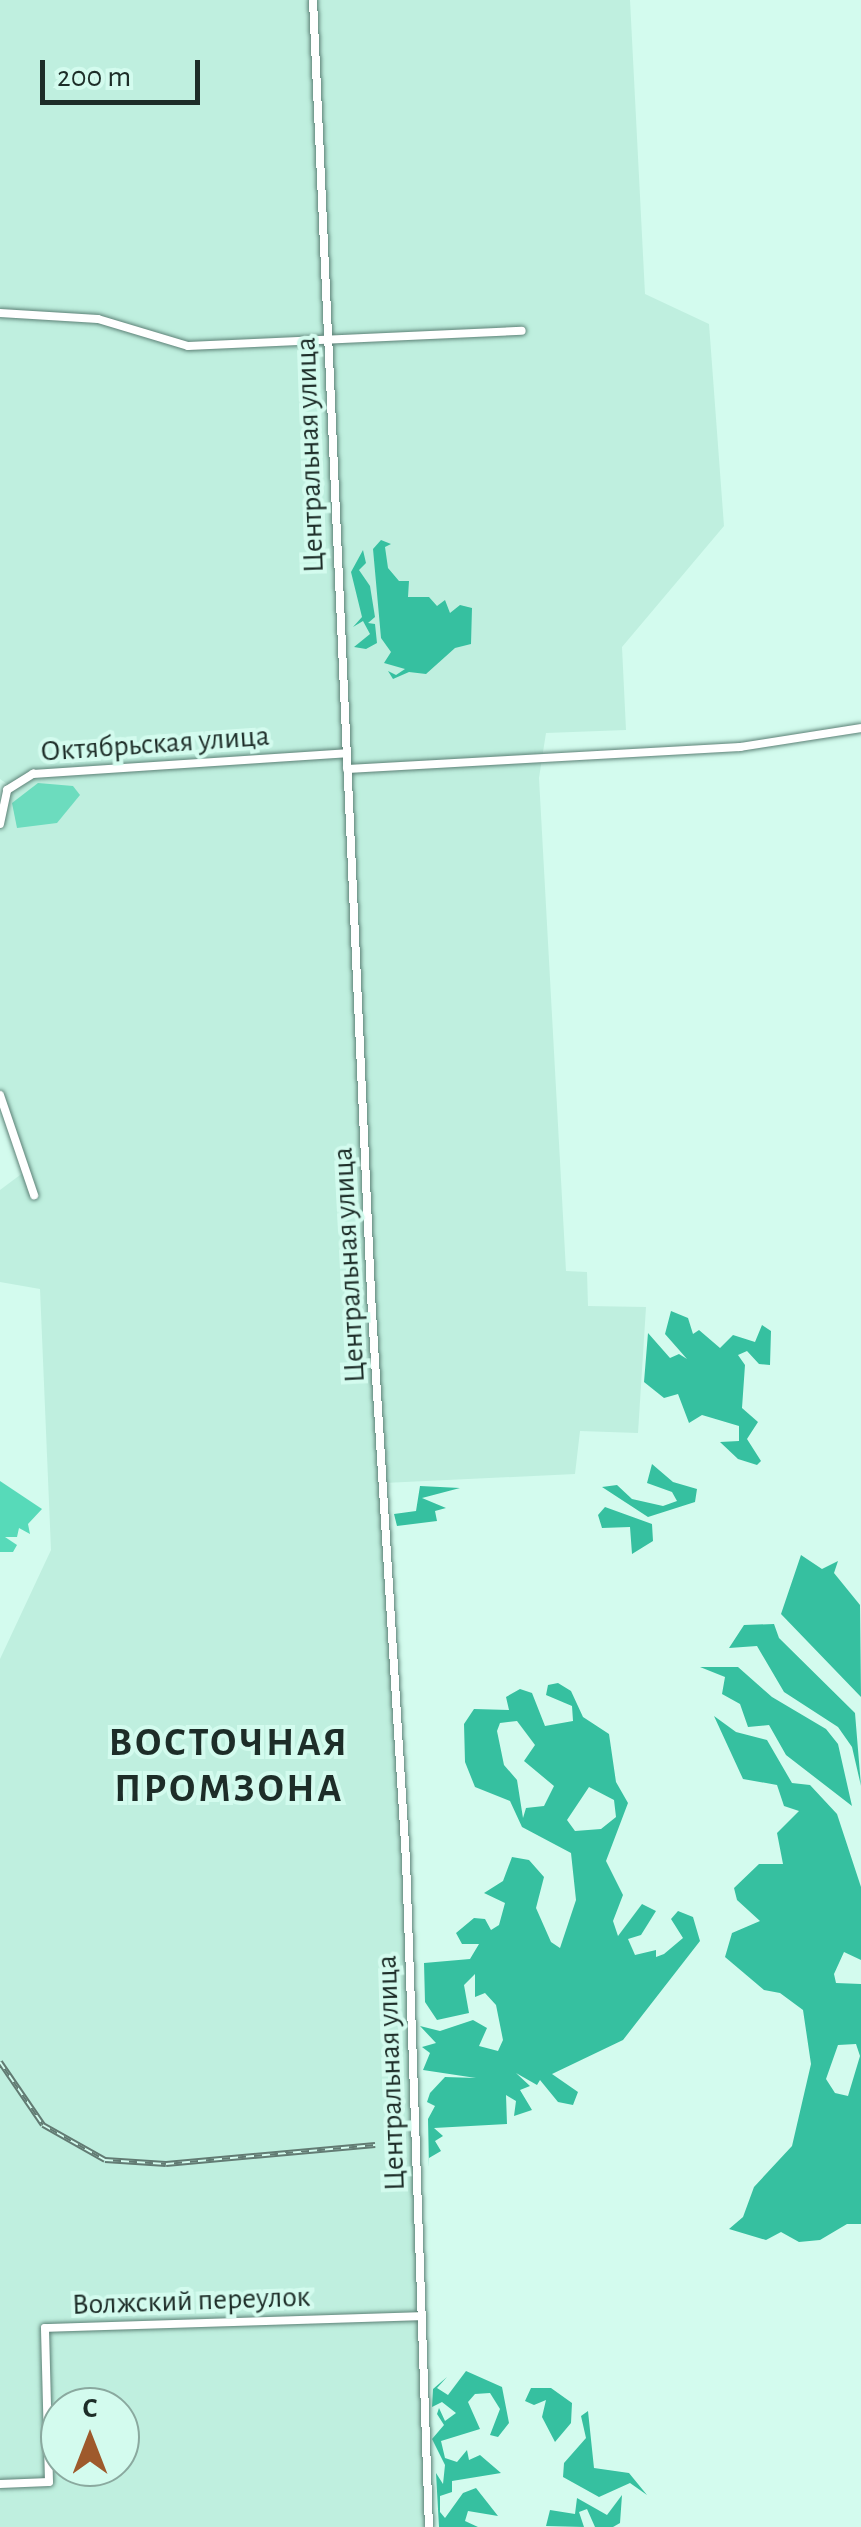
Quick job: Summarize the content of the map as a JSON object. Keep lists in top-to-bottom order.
{
  "streets": {
    "street": ["Центральная улица", "Октябрьская улица", "Волжский переулок"]
  },
  "crossings": [
    ["Центральная улица", "Октябрьская улица"],
    ["Центральная улица", "Волжский переулок"]
  ],
  "districts": ["ВОСТОЧНАЯ ПРОМЗОНА"],
  "scale_bar": "200 m",
  "north": "top"
}
